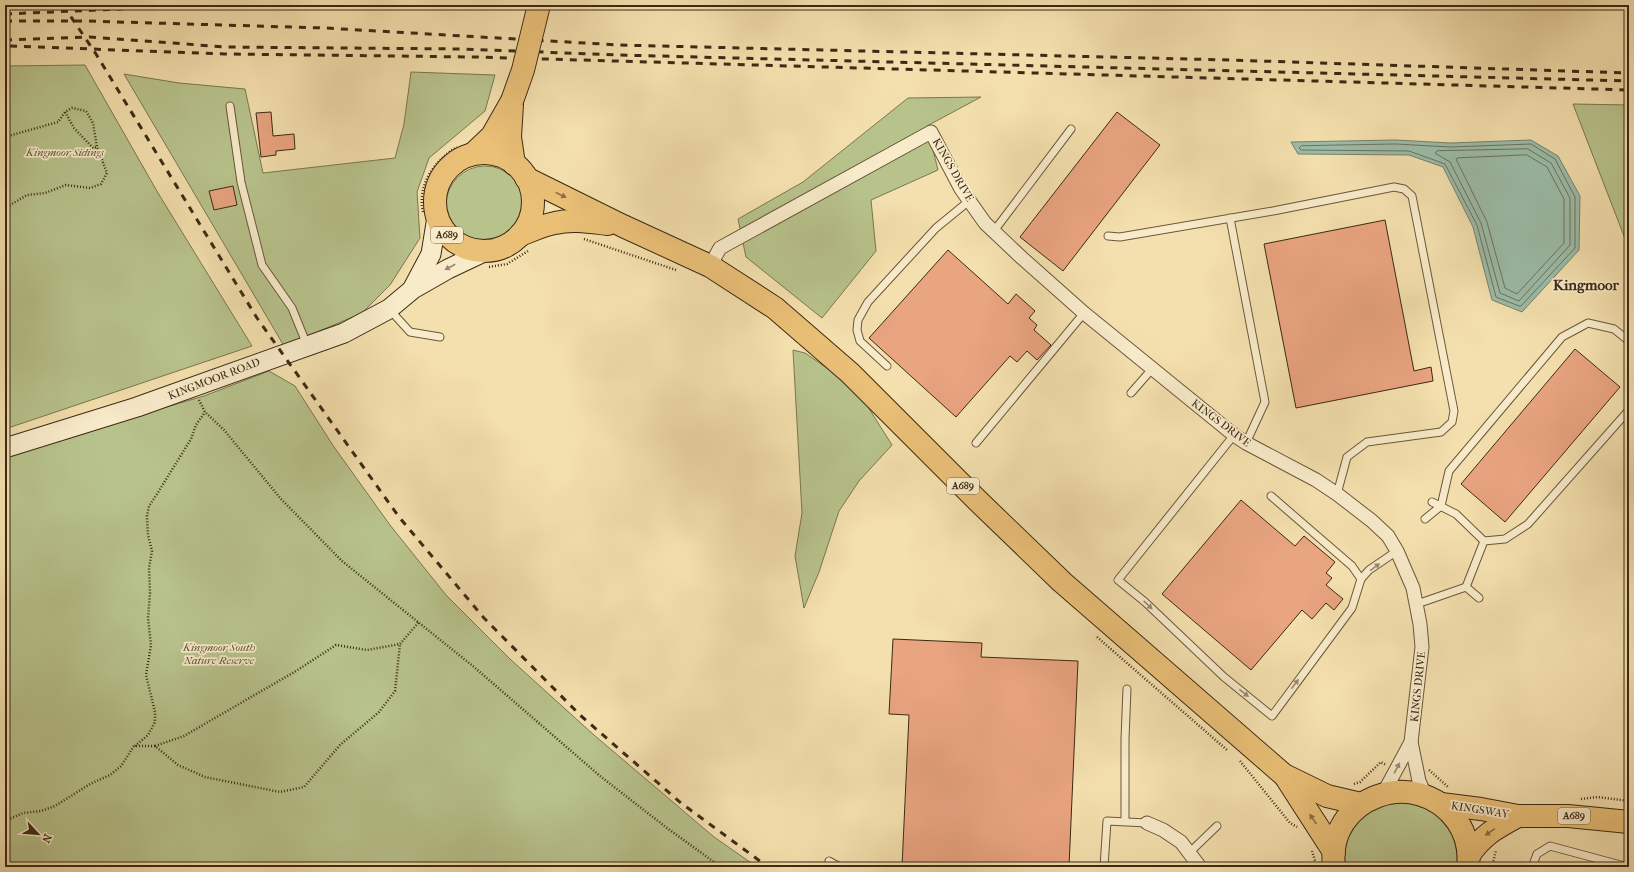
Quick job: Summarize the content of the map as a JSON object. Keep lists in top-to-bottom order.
{
  "streets": {
    "highway": ["A689", "KINGSWAY"],
    "street": ["KINGS DRIVE", "KINGMOOR ROAD"]
  },
  "crossings": [
    ["KINGS DRIVE", "A689"],
    ["KINGS DRIVE", "KINGSWAY"],
    ["A689", "KINGMOOR ROAD"],
    ["A689", "KINGSWAY"]
  ],
  "districts": ["Kingmoor"],
  "parks": ["Kingmoor Sidings", "Kingmoor South Nature Reserve"],
  "north": "bottom right"
}
